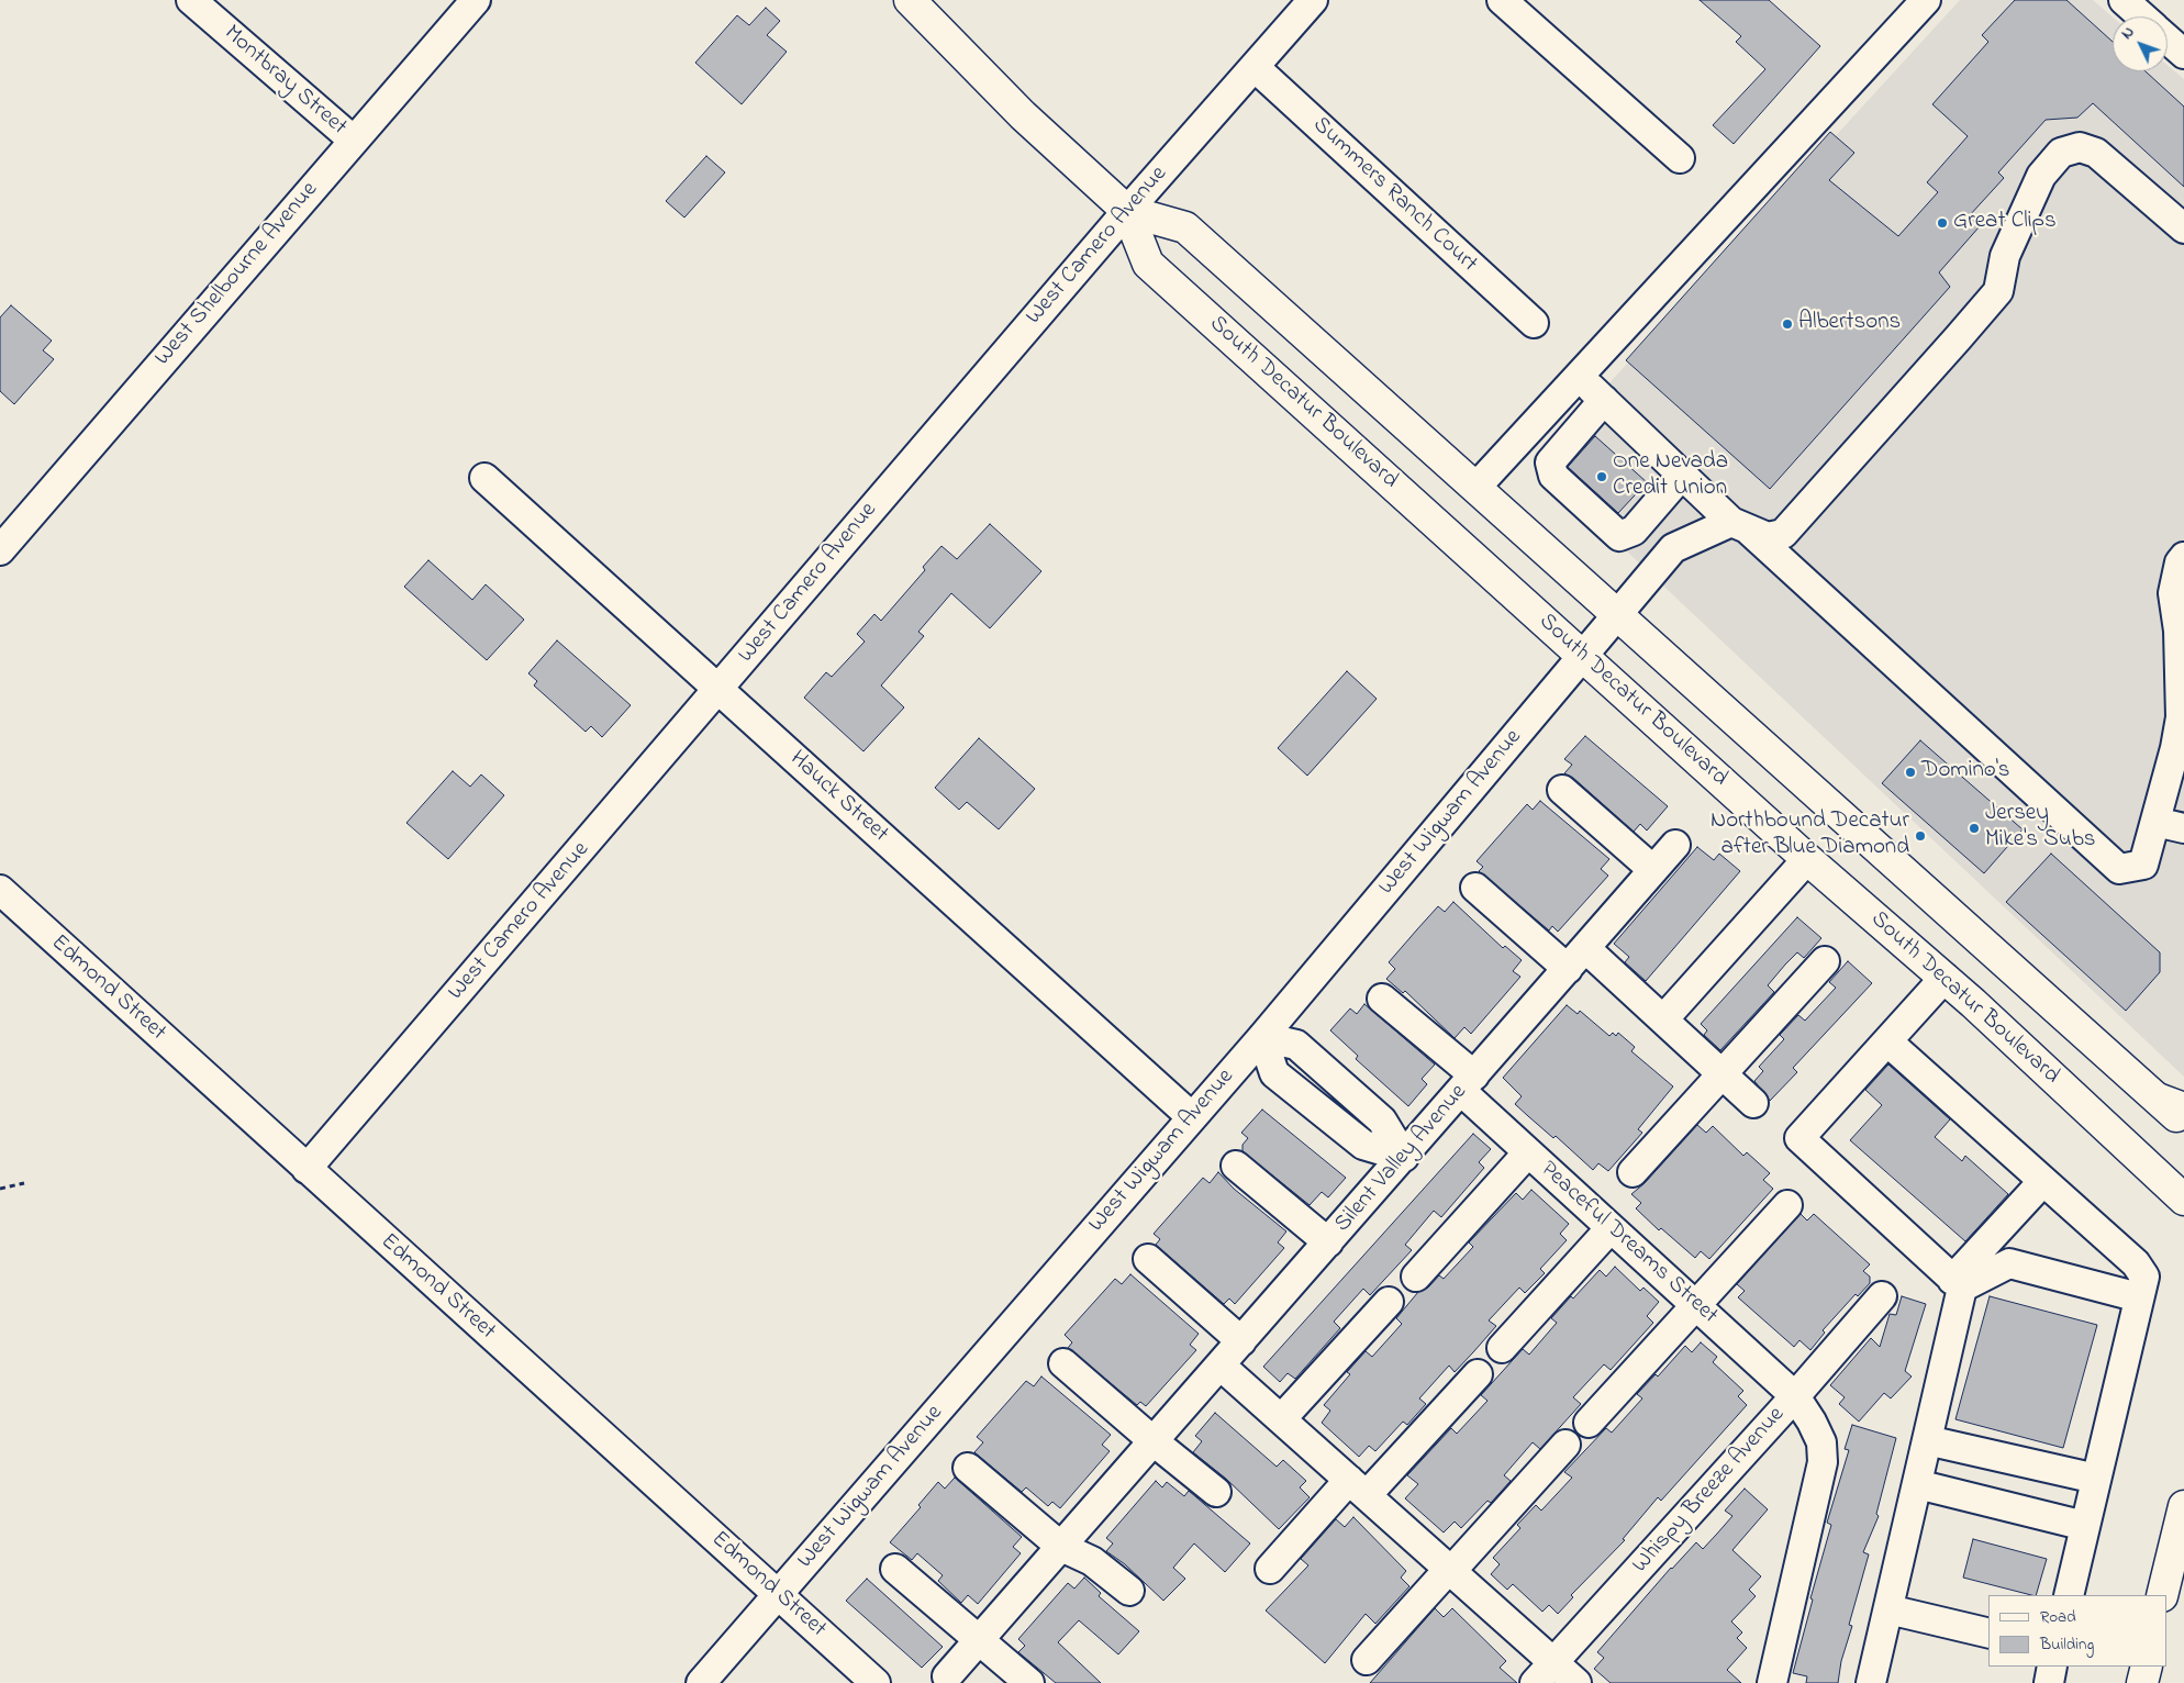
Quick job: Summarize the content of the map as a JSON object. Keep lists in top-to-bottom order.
{
  "streets": {
    "main road": ["South Decatur Boulevard"],
    "street": [
      "Montbray Street",
      "Summers Ranch Court",
      "West Camero Avenue",
      "West Shelbourne Avenue",
      "Hauck Street",
      "West Wigwam Avenue",
      "Edmond Street",
      "Silent Valley Avenue",
      "Peaceful Dreams Street",
      "Whispy Breeze Avenue"
    ]
  },
  "crossings": [
    ["Montbray Street", "West Shelbourne Avenue"],
    ["Summers Ranch Court", "West Camero Avenue"],
    ["West Camero Avenue", "South Decatur Boulevard"],
    ["West Camero Avenue", "Hauck Street"],
    ["West Camero Avenue", "Edmond Street"],
    ["South Decatur Boulevard", "West Wigwam Avenue"],
    ["Hauck Street", "West Wigwam Avenue"],
    ["West Wigwam Avenue", "Edmond Street"],
    ["Silent Valley Avenue", "Peaceful Dreams Street"],
    ["Peaceful Dreams Street", "Whispy Breeze Avenue"]
  ],
  "places": [
    "Great Clips",
    "Albertsons",
    "One Nevada Credit Union",
    "Domino's",
    "Jersey Mike's Subs",
    "Northbound Decatur after Blue Diamond"
  ],
  "legend": ["Road", "Building"],
  "north": "top left"
}
